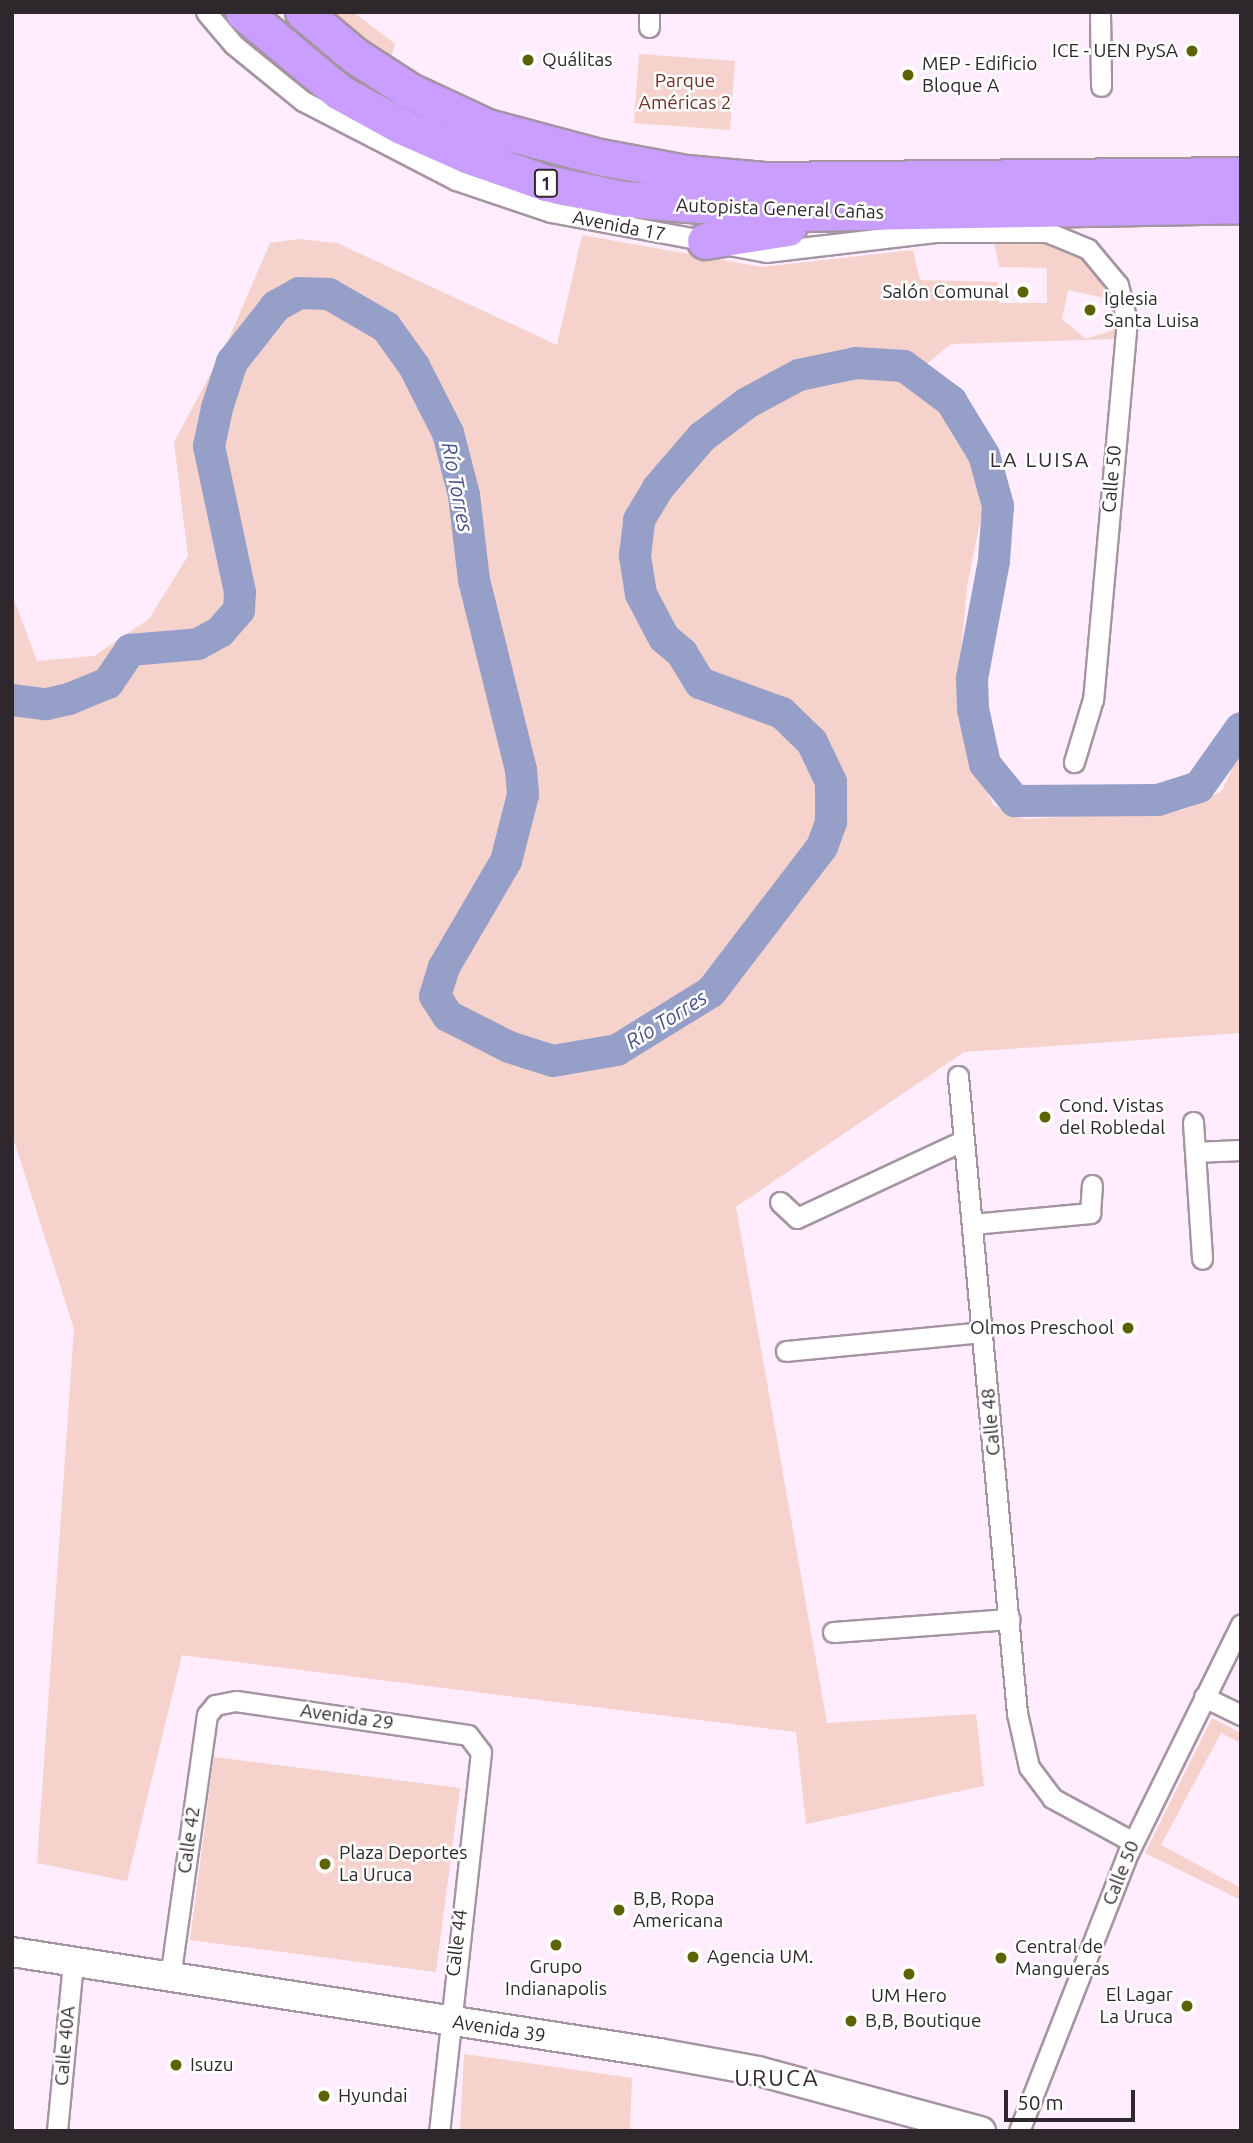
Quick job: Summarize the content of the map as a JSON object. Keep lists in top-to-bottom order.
{
  "streets": {
    "highway": ["1", "Autopista General Cañas"],
    "main road": ["Avenida 39"],
    "street": [
      "Avenida 17",
      "Calle 50",
      "Calle 48",
      "Avenida 29",
      "Calle 42",
      "Calle 44",
      "Calle 40A"
    ]
  },
  "crossings": [
    ["Avenida 17", "Calle 50"],
    ["Calle 50", "Calle 48"],
    ["Avenida 29", "Calle 42"],
    ["Avenida 29", "Calle 44"],
    ["Calle 42", "Avenida 39"],
    ["Calle 44", "Avenida 39"],
    ["Avenida 39", "Calle 40A"]
  ],
  "districts": ["LA LUISA", "URUCA"],
  "water": ["Río Torres"],
  "parks": ["Parque Américas 2"],
  "places": [
    "ICE - UEN PySA",
    "Quálitas",
    "MEP - Edificio Bloque A",
    "Salón Comunal",
    "Iglesia Santa Luisa",
    "Cond. Vistas del Robledal",
    "Olmos Preschool",
    "Plaza Deportes La Uruca",
    "B,B, Ropa Americana",
    "Grupo Indianapolis",
    "Agencia UM.",
    "Central de Mangueras",
    "UM Hero",
    "El Lagar La Uruca",
    "B,B, Boutique",
    "Isuzu",
    "Hyundai"
  ],
  "scale_bar": "50 m"
}
